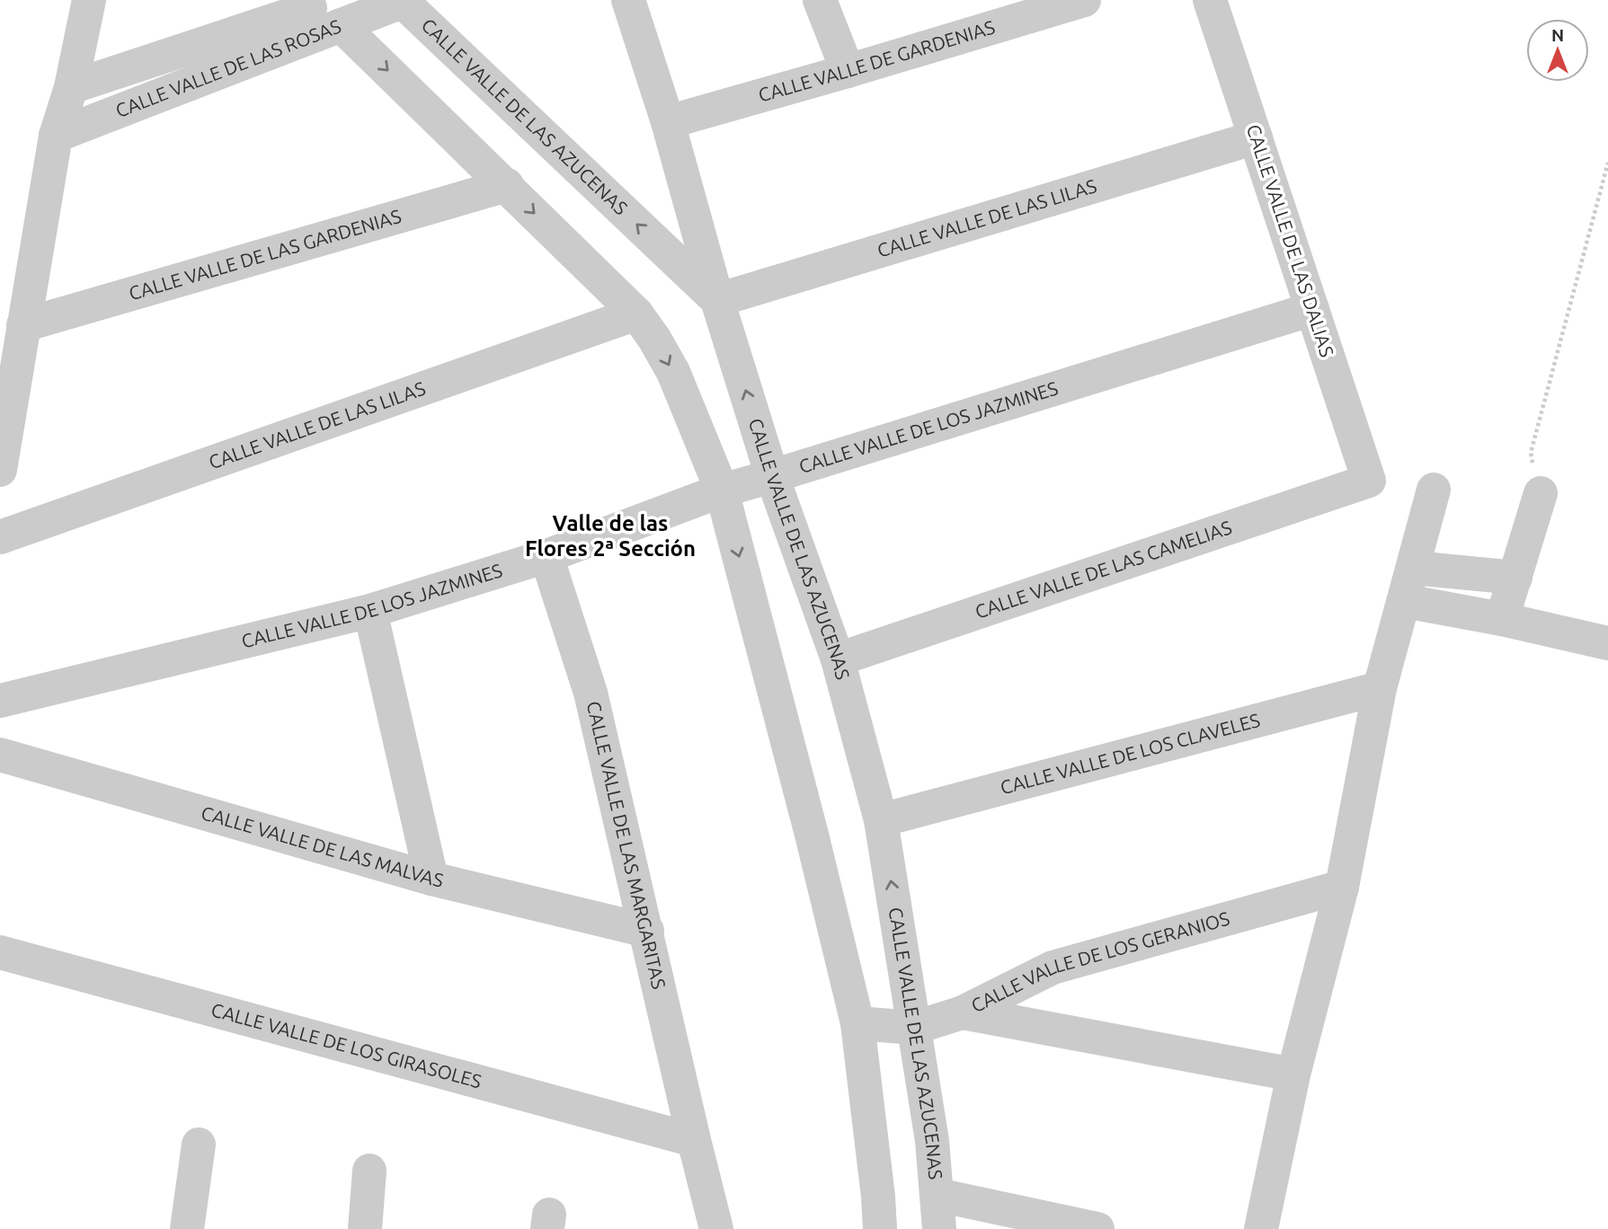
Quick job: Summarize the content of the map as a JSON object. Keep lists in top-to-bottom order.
{
  "streets": {
    "street": [
      "CALLE VALLE DE GARDENIAS",
      "CALLE VALLE DE LAS ROSAS",
      "CALLE VALLE DE LAS AZUCENAS",
      "CALLE VALLE DE LAS LILAS",
      "CALLE VALLE DE LAS DALIAS",
      "CALLE VALLE DE LAS GARDENIAS",
      "CALLE VALLE DE LOS JAZMINES",
      "CALLE VALLE DE LAS CAMELIAS",
      "CALLE VALLE DE LOS CLAVELES",
      "CALLE VALLE DE LAS MARGARITAS",
      "CALLE VALLE DE LAS MALVAS",
      "CALLE VALLE DE LOS GERANIOS",
      "CALLE VALLE DE LOS GIRASOLES"
    ]
  },
  "crossings": [
    ["CALLE VALLE DE LAS ROSAS", "CALLE VALLE DE LAS AZUCENAS"],
    ["CALLE VALLE DE LAS AZUCENAS", "CALLE VALLE DE LAS LILAS"],
    ["CALLE VALLE DE LAS AZUCENAS", "CALLE VALLE DE LOS JAZMINES"],
    ["CALLE VALLE DE LAS AZUCENAS", "CALLE VALLE DE LAS CAMELIAS"],
    ["CALLE VALLE DE LAS AZUCENAS", "CALLE VALLE DE LOS CLAVELES"],
    ["CALLE VALLE DE LAS AZUCENAS", "CALLE VALLE DE LOS GERANIOS"],
    ["CALLE VALLE DE LAS LILAS", "CALLE VALLE DE LAS DALIAS"],
    ["CALLE VALLE DE LAS DALIAS", "CALLE VALLE DE LOS JAZMINES"],
    ["CALLE VALLE DE LAS DALIAS", "CALLE VALLE DE LAS CAMELIAS"],
    ["CALLE VALLE DE LOS JAZMINES", "CALLE VALLE DE LAS MARGARITAS"],
    ["CALLE VALLE DE LAS MARGARITAS", "CALLE VALLE DE LAS MALVAS"],
    ["CALLE VALLE DE LAS MARGARITAS", "CALLE VALLE DE LOS GIRASOLES"]
  ],
  "districts": ["Valle de las Flores 2ª Sección"],
  "north": "top"
}
